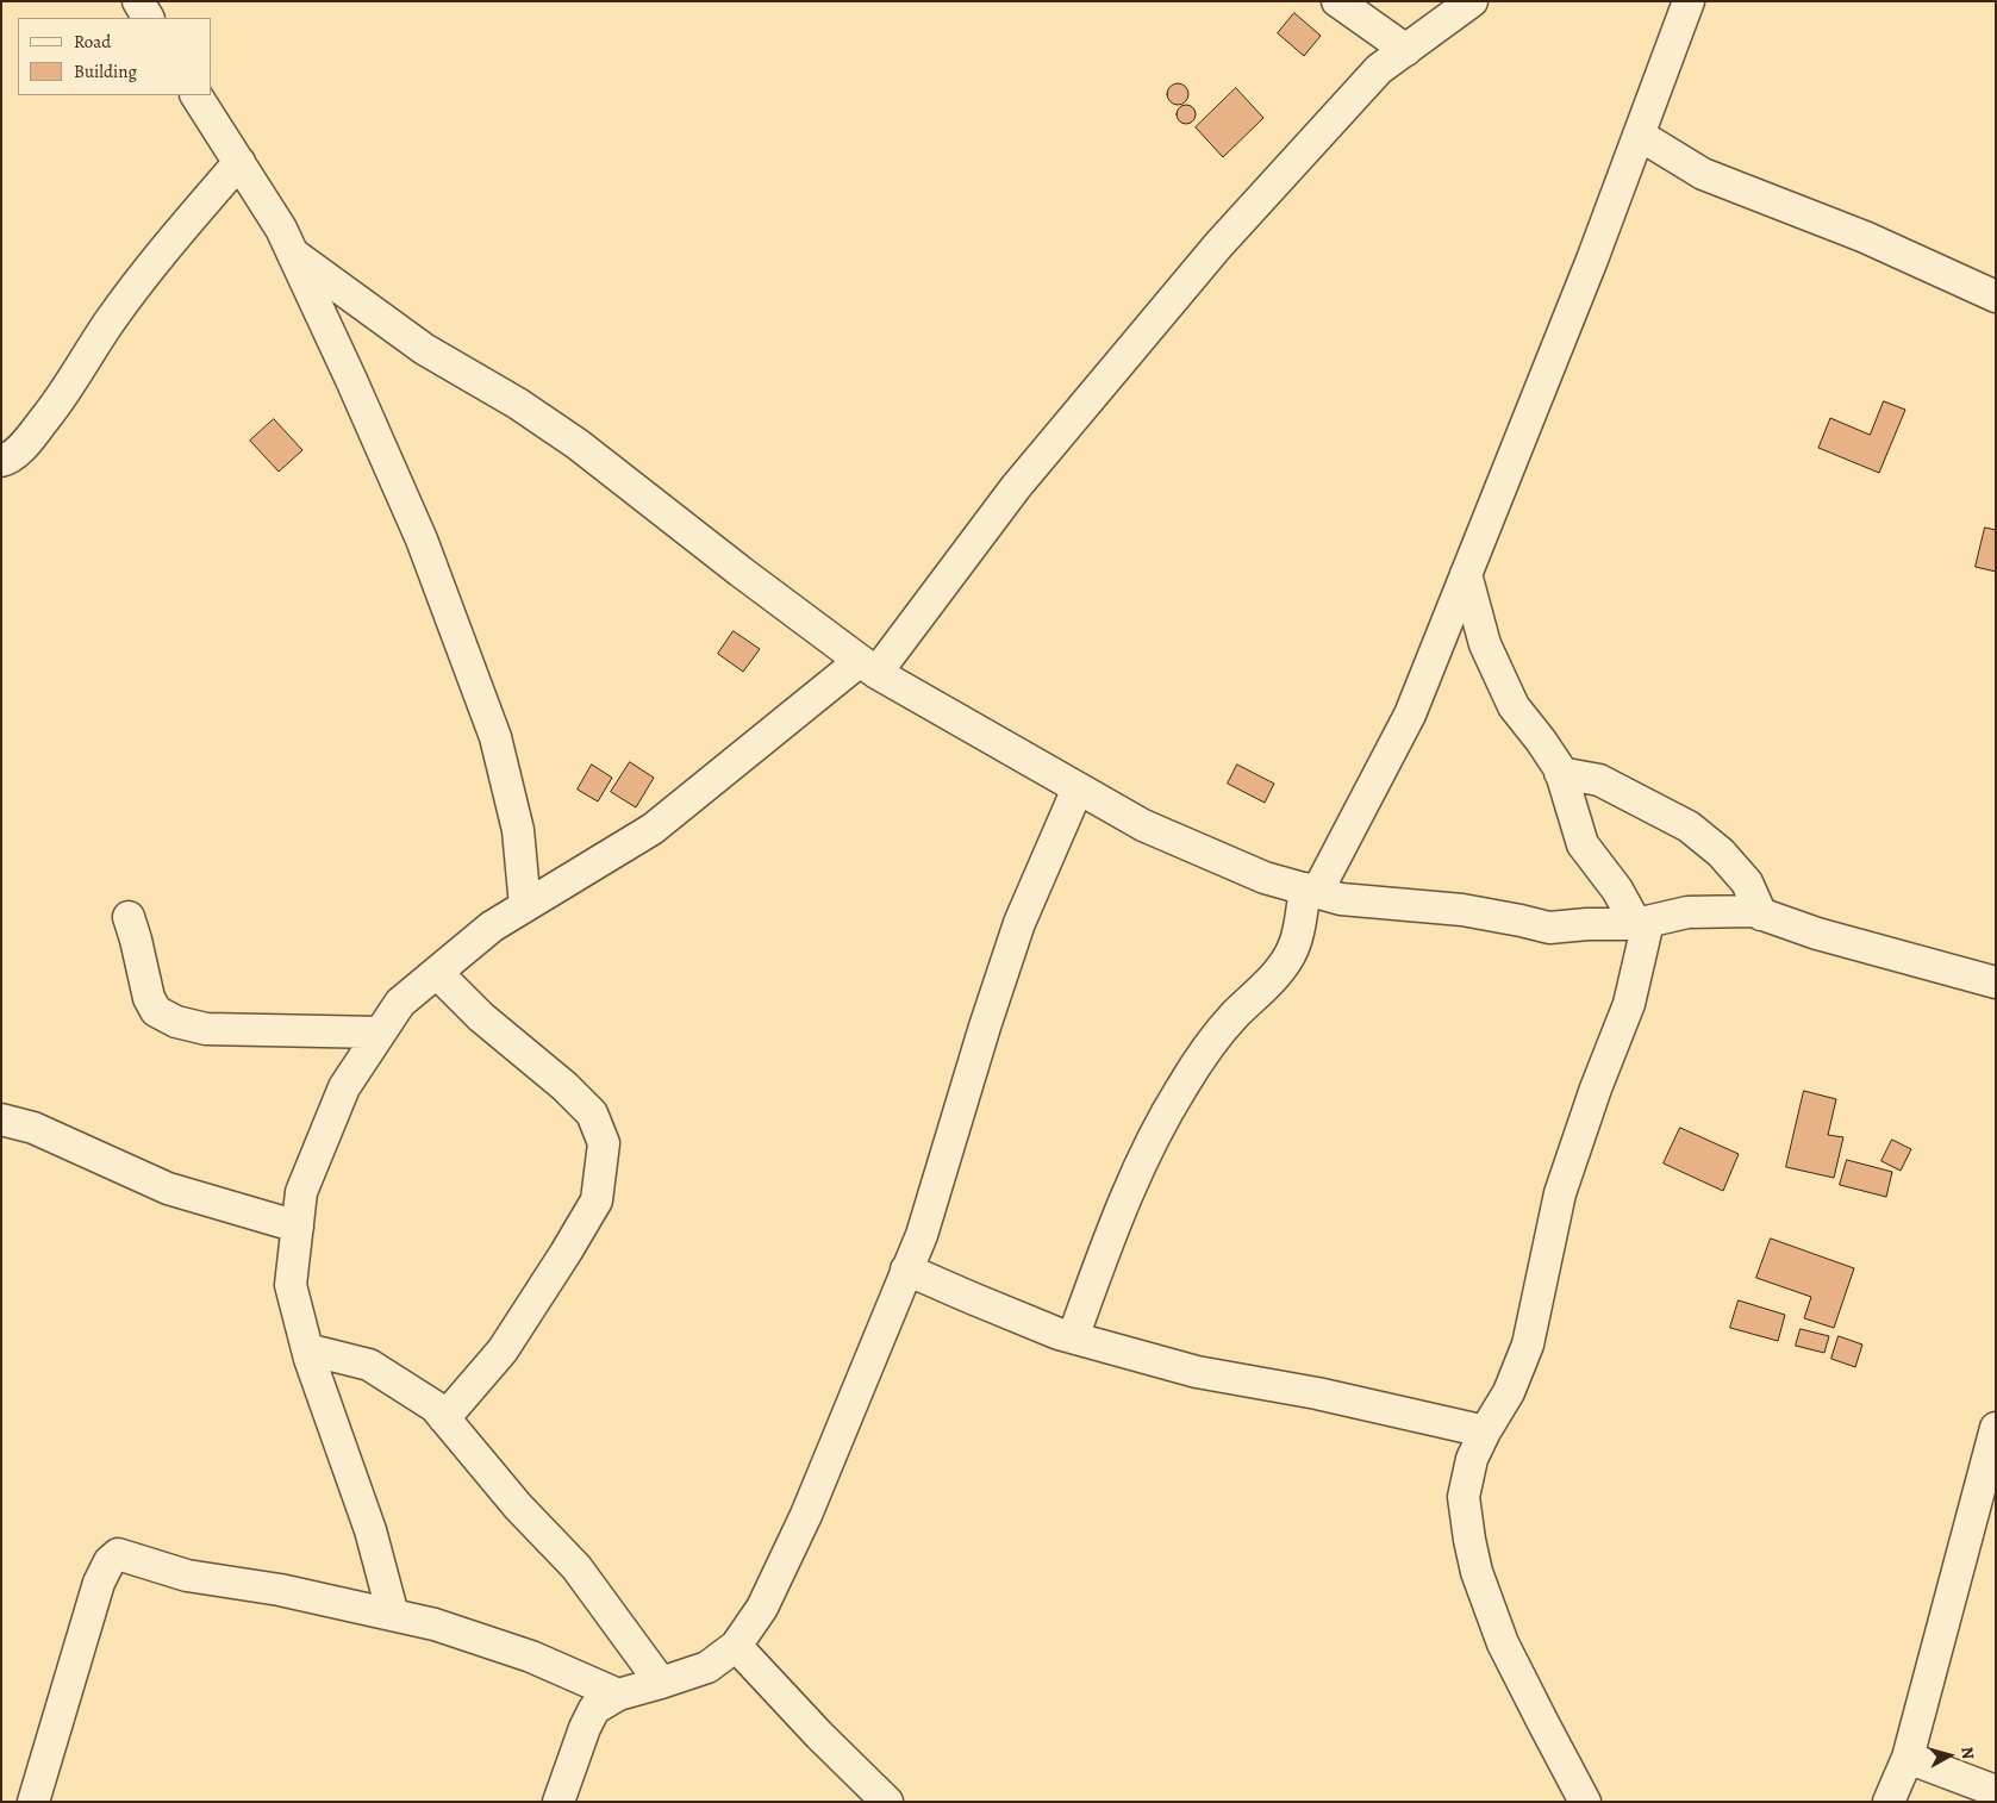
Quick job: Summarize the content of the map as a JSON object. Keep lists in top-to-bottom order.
{
  "legend": ["Road", "Building"],
  "north": "right"
}
